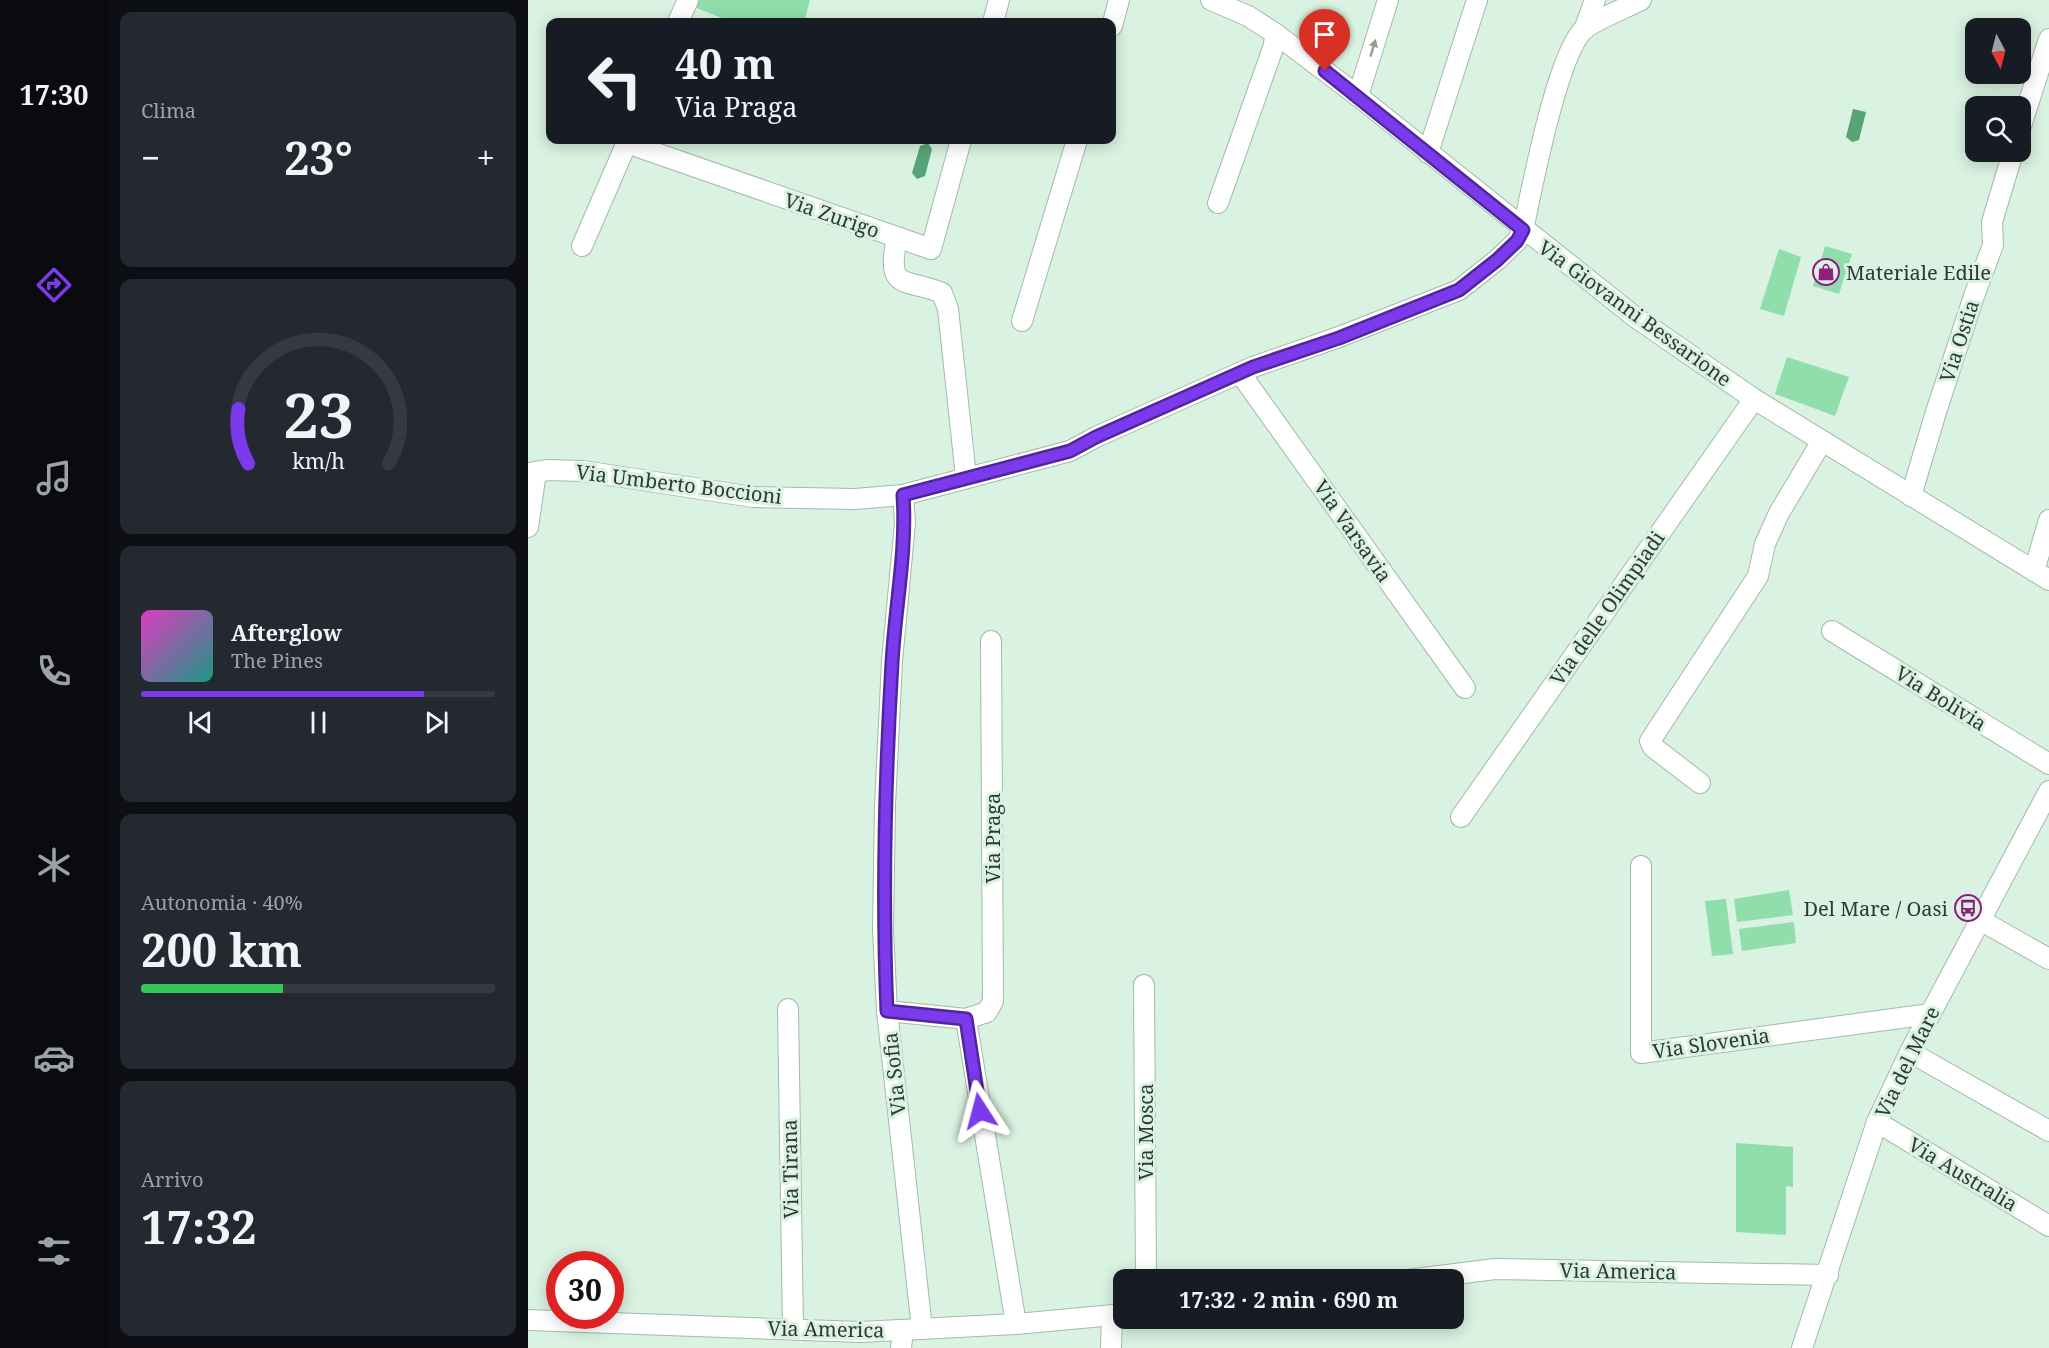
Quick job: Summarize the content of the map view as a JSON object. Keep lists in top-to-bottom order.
{
  "streets": {
    "street": [
      "Via Zurigo",
      "Via Giovanni Bessarione",
      "Via Ostia",
      "Via Umberto Boccioni",
      "Via Varsavia",
      "Via delle Olimpiadi",
      "Via Bolivia",
      "Via Praga",
      "Via Slovenia",
      "Via del Mare",
      "Via Sofia",
      "Via Mosca",
      "Via Tirana",
      "Via Australia",
      "Via America"
    ]
  },
  "crossings": [
    ["Via Giovanni Bessarione", "Via Ostia"],
    ["Via Giovanni Bessarione", "Via Umberto Boccioni"],
    ["Via Giovanni Bessarione", "Via delle Olimpiadi"],
    ["Via Umberto Boccioni", "Via Varsavia"],
    ["Via Umberto Boccioni", "Via Sofia"],
    ["Via Slovenia", "Via del Mare"],
    ["Via del Mare", "Via Australia"],
    ["Via del Mare", "Via America"],
    ["Via Sofia", "Via America"],
    ["Via Tirana", "Via America"]
  ],
  "places": {
    "shop": ["Materiale Edile"],
    "bus stop": ["Del Mare / Oasi"]
  },
  "north": "bottom",
  "page": {
    "tabs": "17:30",
    "tile": [
      "Clima",
      ["Autonomia · 40%", "200 km"],
      ["Arrivo", "17:32"]
    ],
    "turn": ["40 m", "Via Praga"],
    "heat": ["−", "23°", "+"],
    "song": ["Afterglow", "The Pines"],
    "limit": "30",
    "trip": "17:32 · 2 min · 690 m",
    "gauge": ["23", "km/h"]
  }
}
